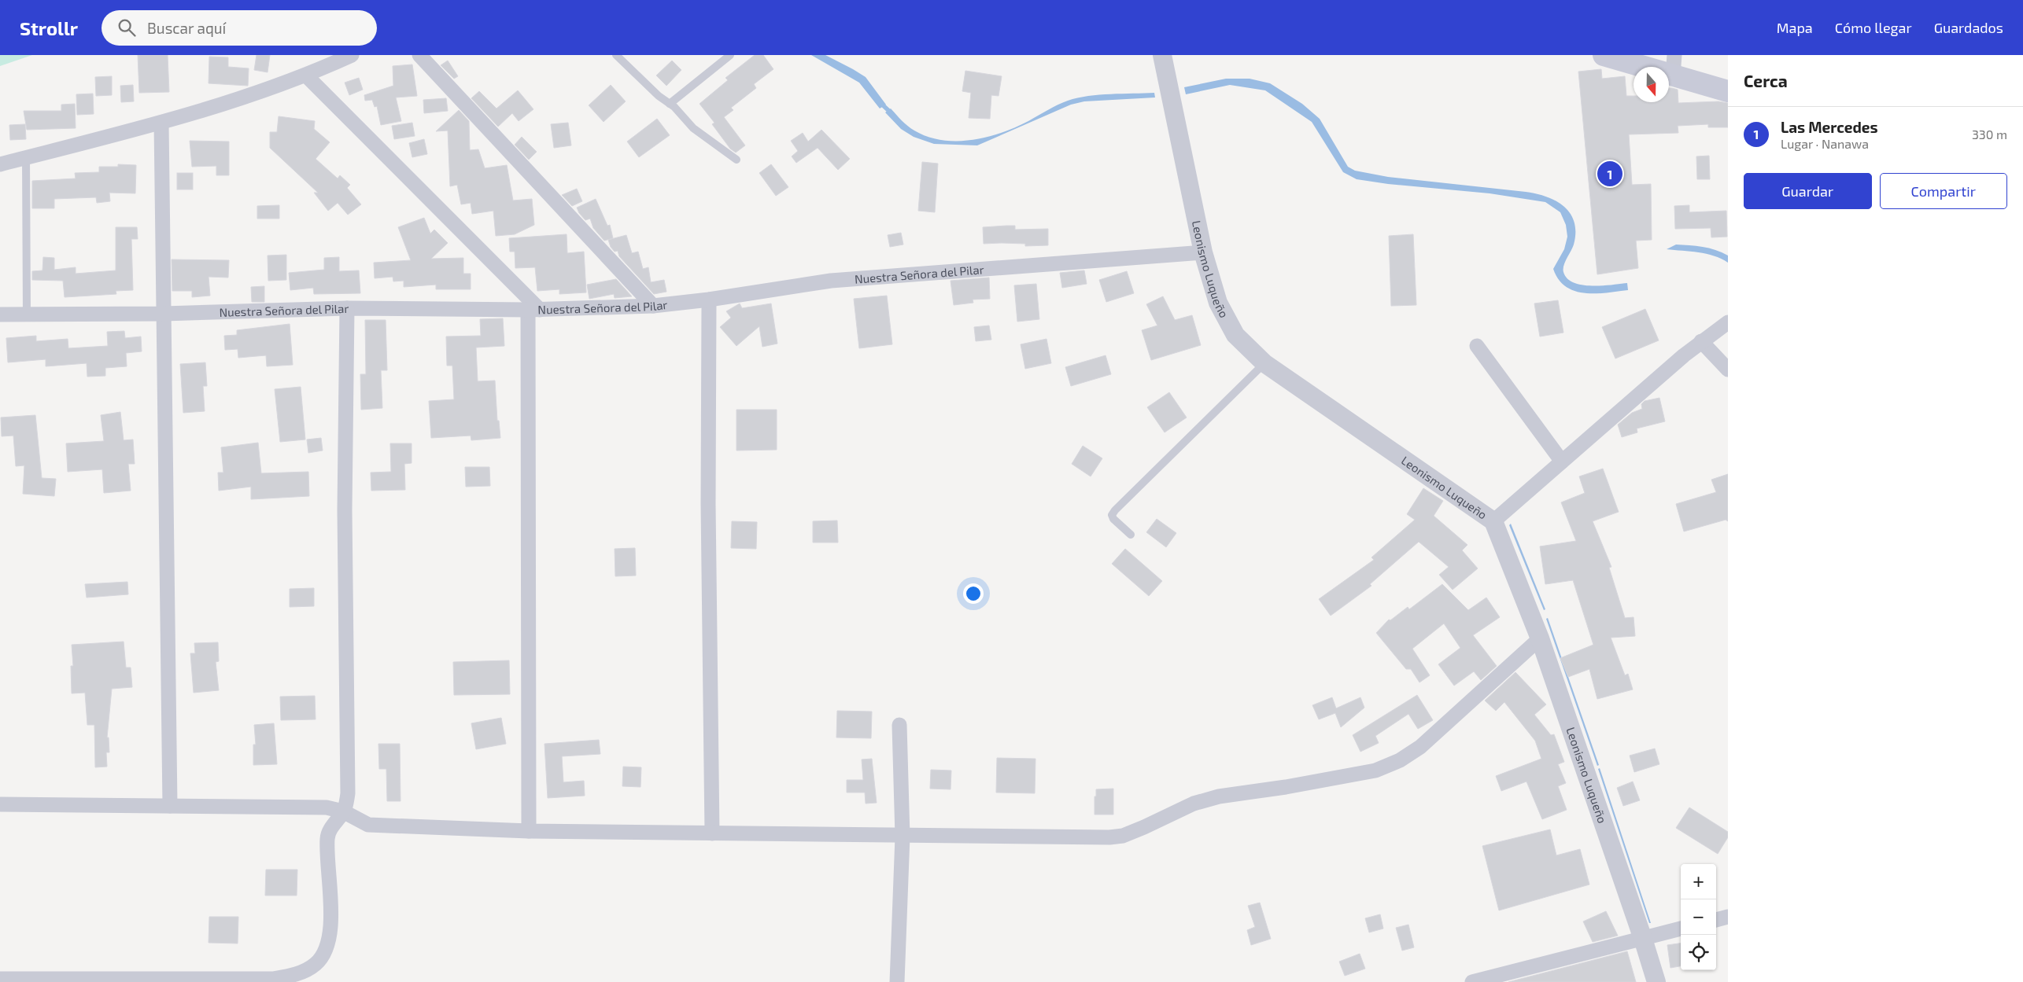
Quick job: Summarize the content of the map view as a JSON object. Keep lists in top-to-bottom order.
{
  "streets": {
    "street": ["Leonismo Luqueño", "Nuestra Señora del Pilar"]
  },
  "crossings": [
    ["Leonismo Luqueño", "Nuestra Señora del Pilar"]
  ],
  "north": "bottom",
  "page": {
    "header": "Strollr",
    "search": "Buscar aquí",
    "nav": ["Mapa", "Cómo llegar", "Guardados"],
    "heading": "Cerca",
    "list": [
      {
        "mark": "1",
        "name": "Las Mercedes",
        "note": "Lugar · Nanawa",
        "value": "330 m"
      }
    ],
    "pins": "1",
    "buttons": ["Guardar", "Compartir"],
    "map_buttons": ["+", "−"]
  }
}
